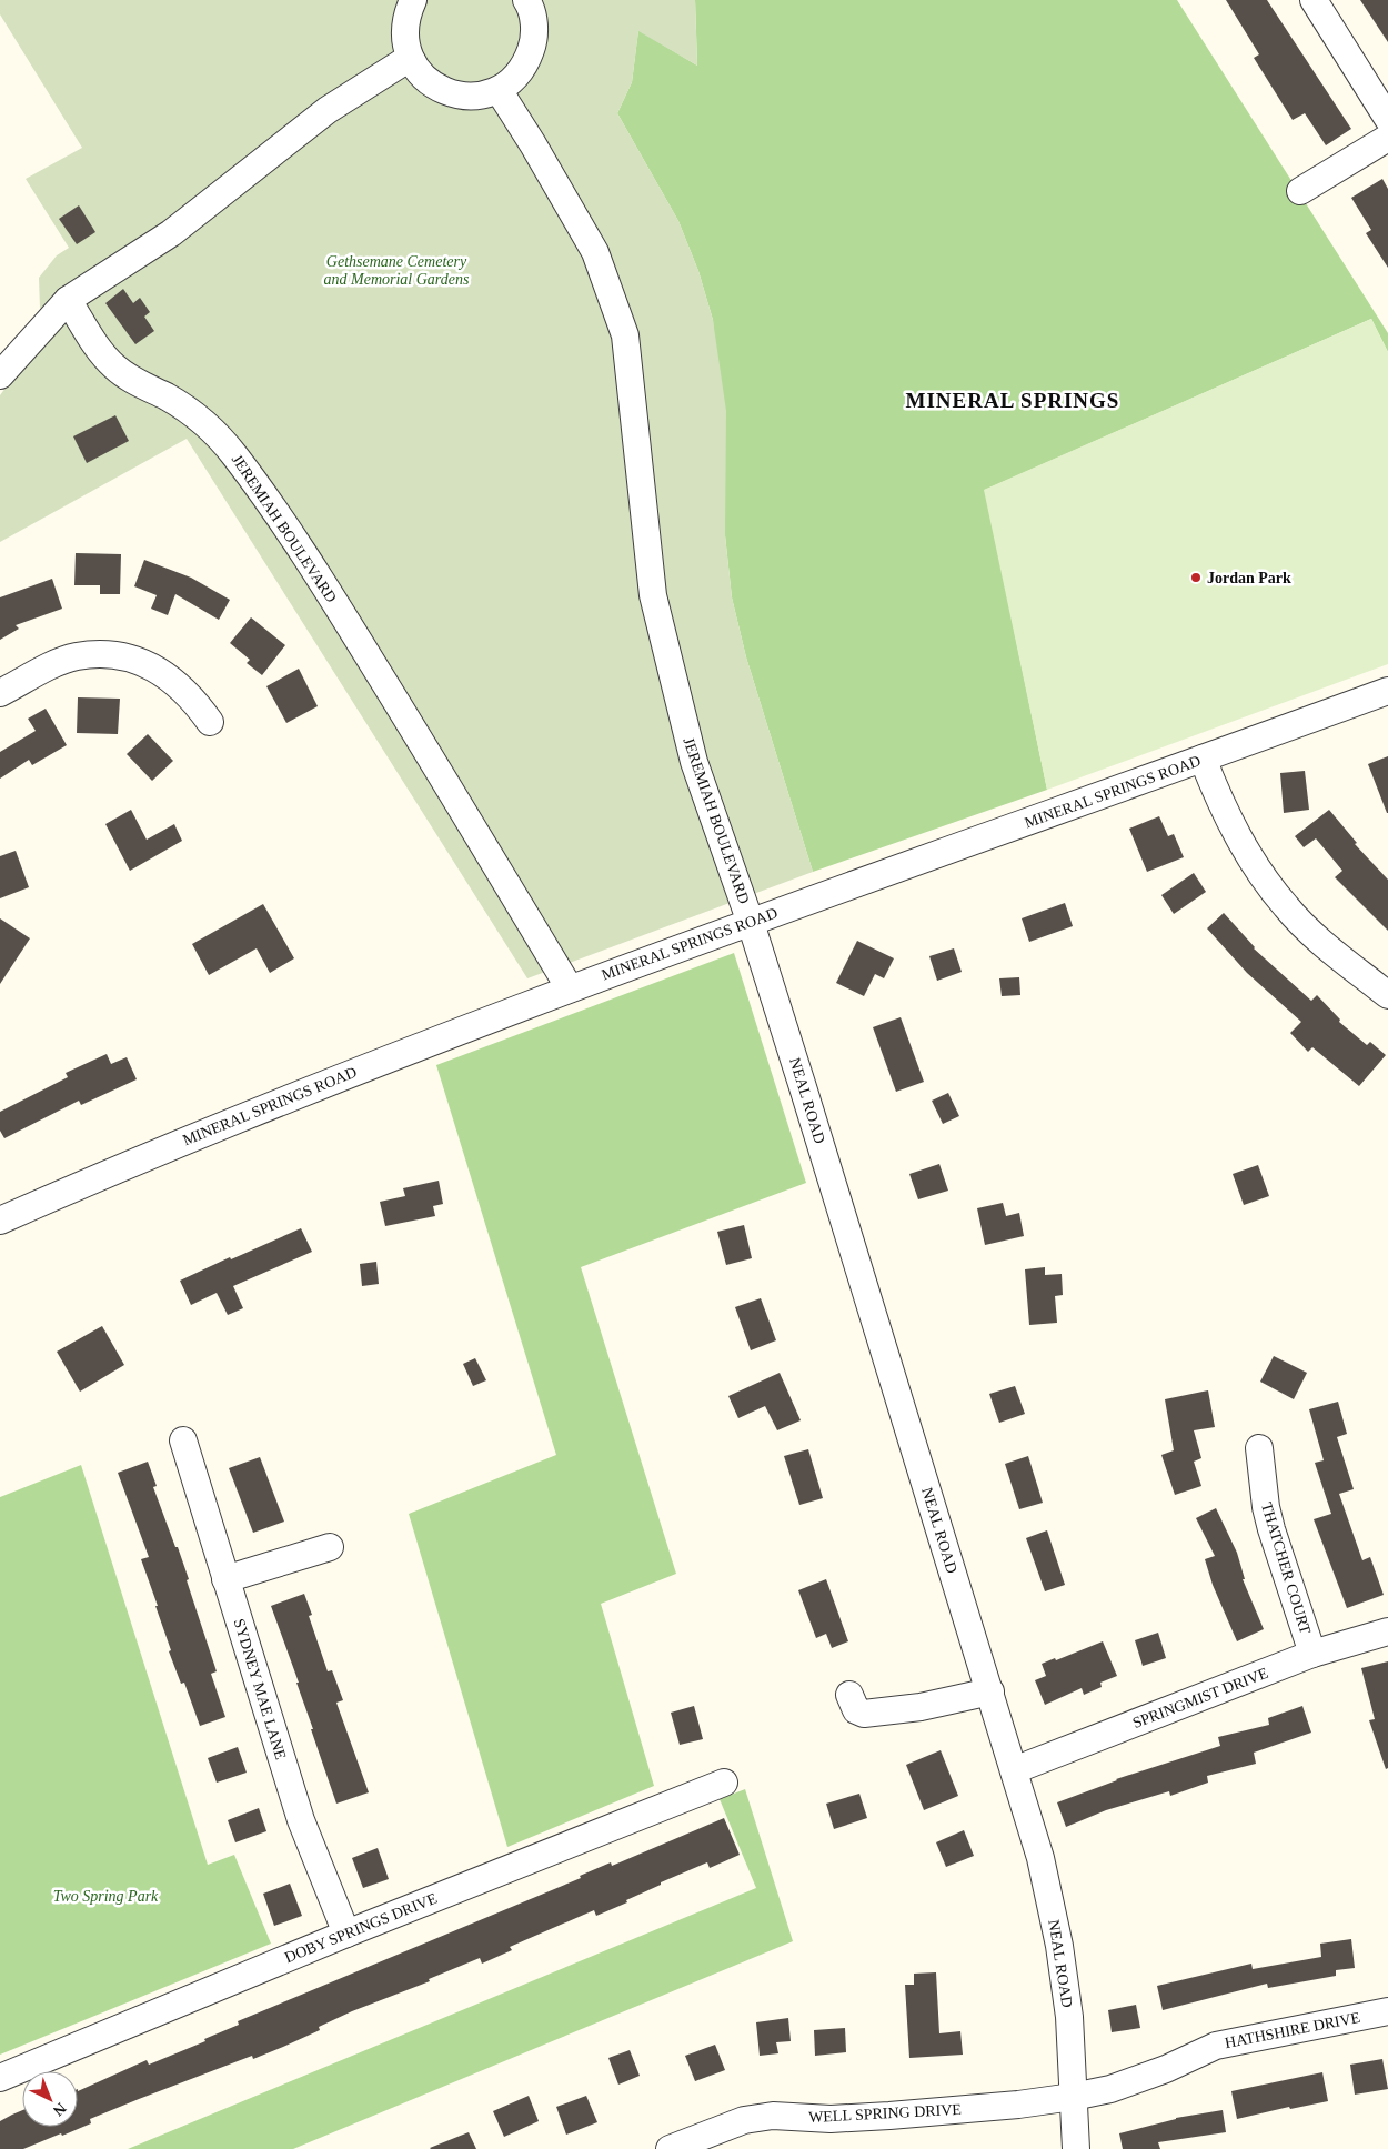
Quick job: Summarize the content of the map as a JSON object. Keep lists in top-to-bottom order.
{
  "streets": {
    "street": [
      "JEREMIAH BOULEVARD",
      "MINERAL SPRINGS ROAD",
      "NEAL ROAD",
      "THATCHER COURT",
      "SYDNEY MAE LANE",
      "SPRINGMIST DRIVE",
      "DOBY SPRINGS DRIVE",
      "HATHSHIRE DRIVE",
      "WELL SPRING DRIVE"
    ]
  },
  "crossings": [
    ["JEREMIAH BOULEVARD", "MINERAL SPRINGS ROAD"],
    ["JEREMIAH BOULEVARD", "NEAL ROAD"],
    ["MINERAL SPRINGS ROAD", "NEAL ROAD"],
    ["NEAL ROAD", "SPRINGMIST DRIVE"],
    ["NEAL ROAD", "HATHSHIRE DRIVE"],
    ["NEAL ROAD", "WELL SPRING DRIVE"],
    ["THATCHER COURT", "SPRINGMIST DRIVE"],
    ["SYDNEY MAE LANE", "DOBY SPRINGS DRIVE"],
    ["HATHSHIRE DRIVE", "WELL SPRING DRIVE"]
  ],
  "districts": ["MINERAL SPRINGS"],
  "parks": ["Gethsemane Cemetery and Memorial Gardens", "Two Spring Park"],
  "places": ["Jordan Park"],
  "north": "bottom right"
}
